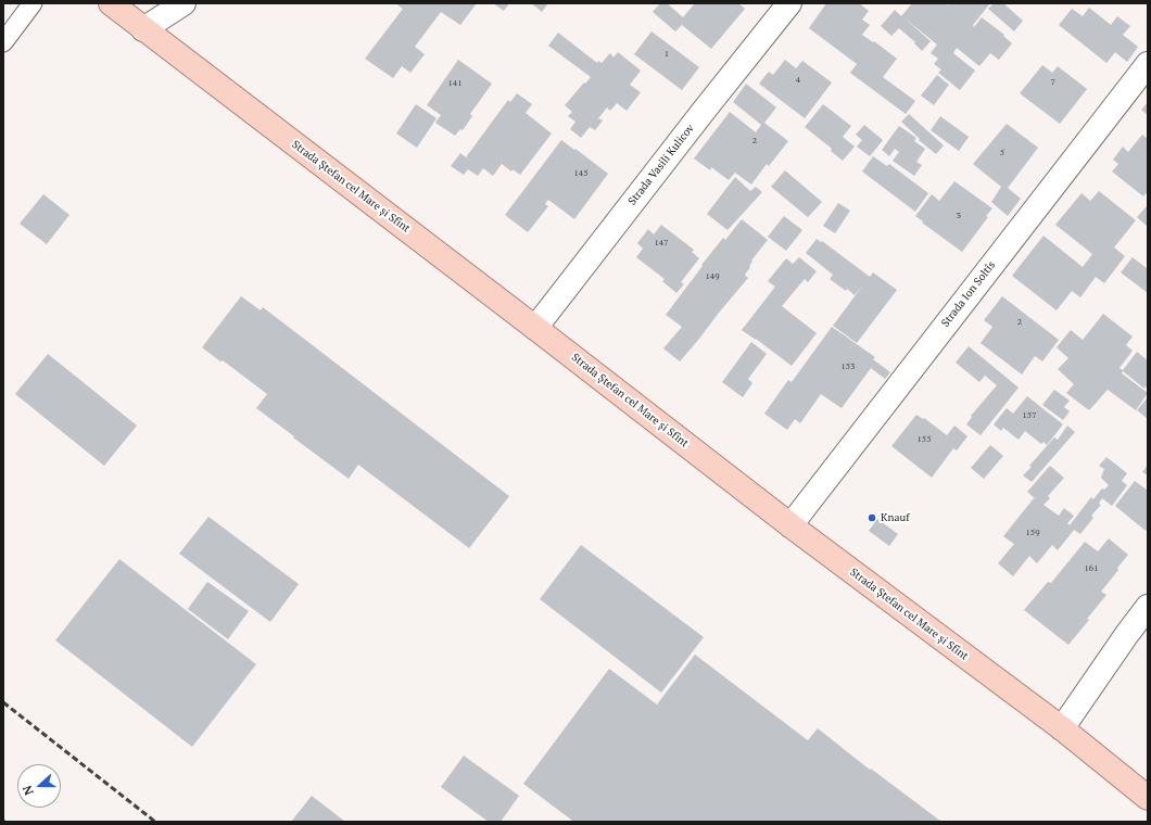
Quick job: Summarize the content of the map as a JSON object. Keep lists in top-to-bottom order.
{
  "streets": {
    "main road": ["Strada Ștefan cel Mare și Sfînt"],
    "street": ["Strada Vasili Kulicov", "Strada Ion Soltîs"]
  },
  "crossings": [
    ["Strada Vasili Kulicov", "Strada Ștefan cel Mare și Sfînt"],
    ["Strada Ștefan cel Mare și Sfînt", "Strada Ion Soltîs"]
  ],
  "places": ["Knauf"],
  "house_numbers": [
    "1",
    "4",
    "7",
    "141",
    "2",
    "5",
    "145",
    "3",
    "147",
    "149",
    "2",
    "153",
    "157",
    "155",
    "159",
    "161"
  ],
  "north": "left"
}
